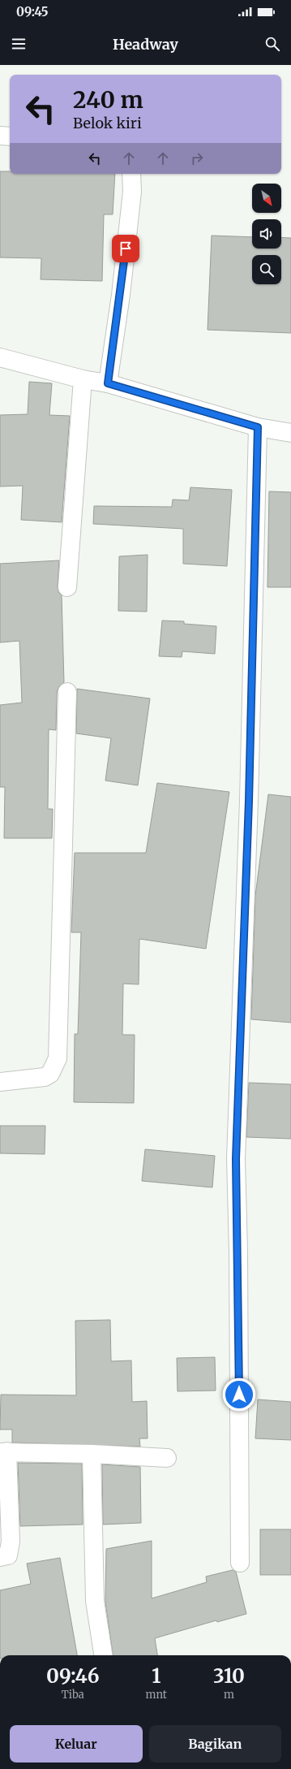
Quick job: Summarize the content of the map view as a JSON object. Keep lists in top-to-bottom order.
{
  "north": "bottom right",
  "page": {
    "status": "09:45",
    "header": "Headway",
    "turn": ["240 m", "Belok kiri"],
    "eta": [
      "09:46",
      "Tiba",
      "1",
      "mnt",
      "310",
      "m"
    ],
    "buttons": ["Keluar", "Bagikan"]
  }
}
